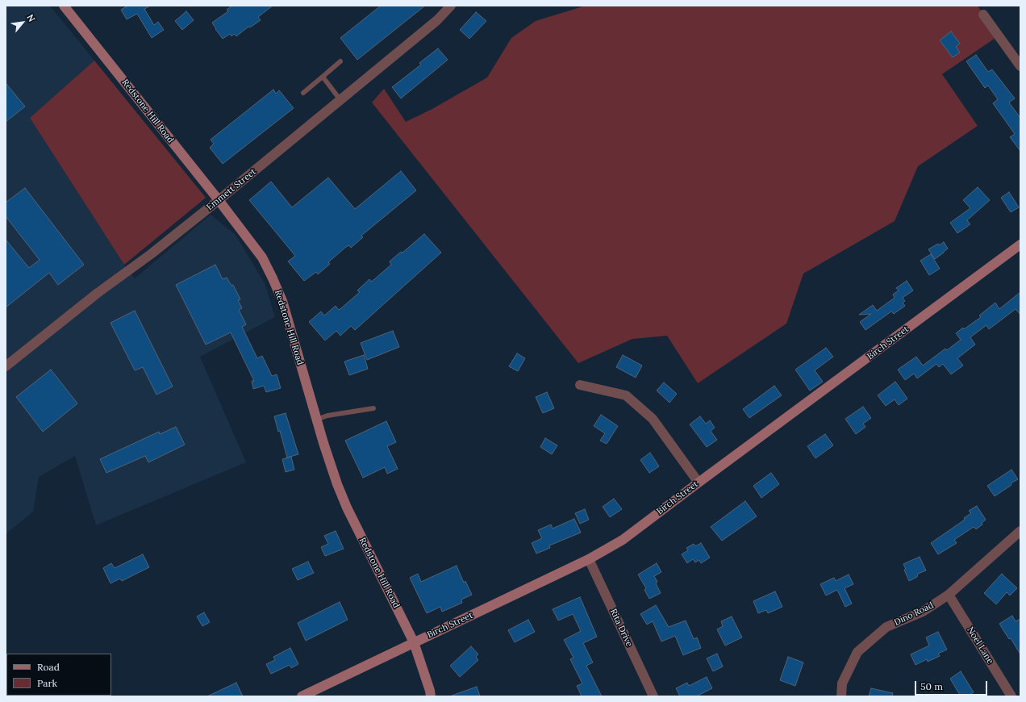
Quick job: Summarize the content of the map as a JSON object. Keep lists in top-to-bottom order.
{
  "streets": {
    "main road": ["Redstone Hill Road", "Birch Street"],
    "street": [
      "Emmett Street",
      "Dino Road",
      "Rita Drive",
      "Noel Lane"
    ]
  },
  "crossings": [
    ["Redstone Hill Road", "Emmett Street"],
    ["Redstone Hill Road", "Birch Street"],
    ["Birch Street", "Rita Drive"],
    ["Dino Road", "Noel Lane"]
  ],
  "legend": ["Road", "Park"],
  "scale_bar": "50 m",
  "north": "top right"
}
